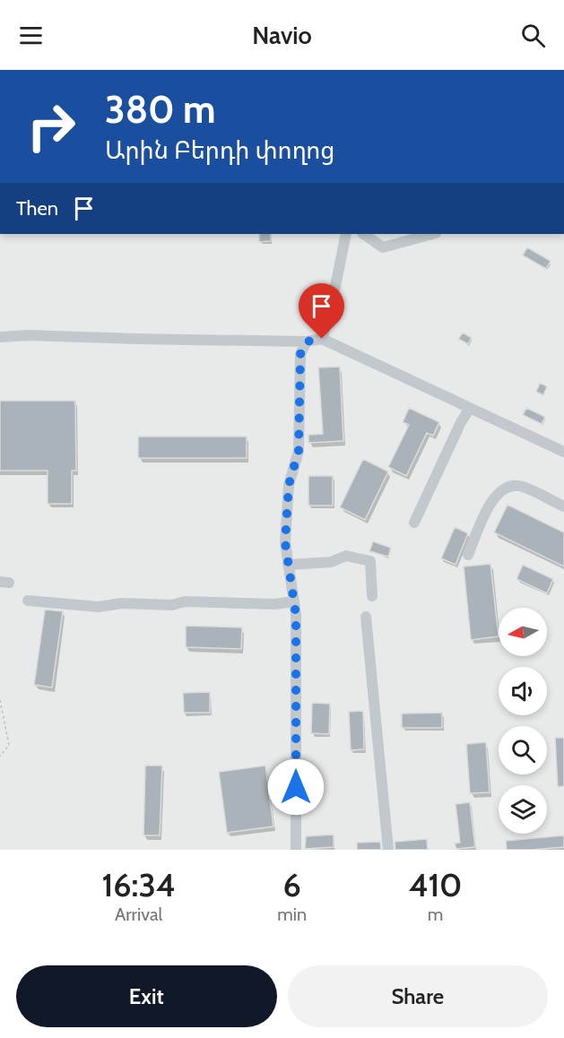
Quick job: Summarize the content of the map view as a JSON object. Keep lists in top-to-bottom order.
{
  "north": "left",
  "page": {
    "header": "Navio",
    "turn": ["380 m", "Արին Բերդի փողոց"],
    "then": "Then",
    "eta": [
      "16:34",
      "Arrival",
      "6",
      "min",
      "410",
      "m"
    ],
    "buttons": ["Exit", "Share"]
  }
}
